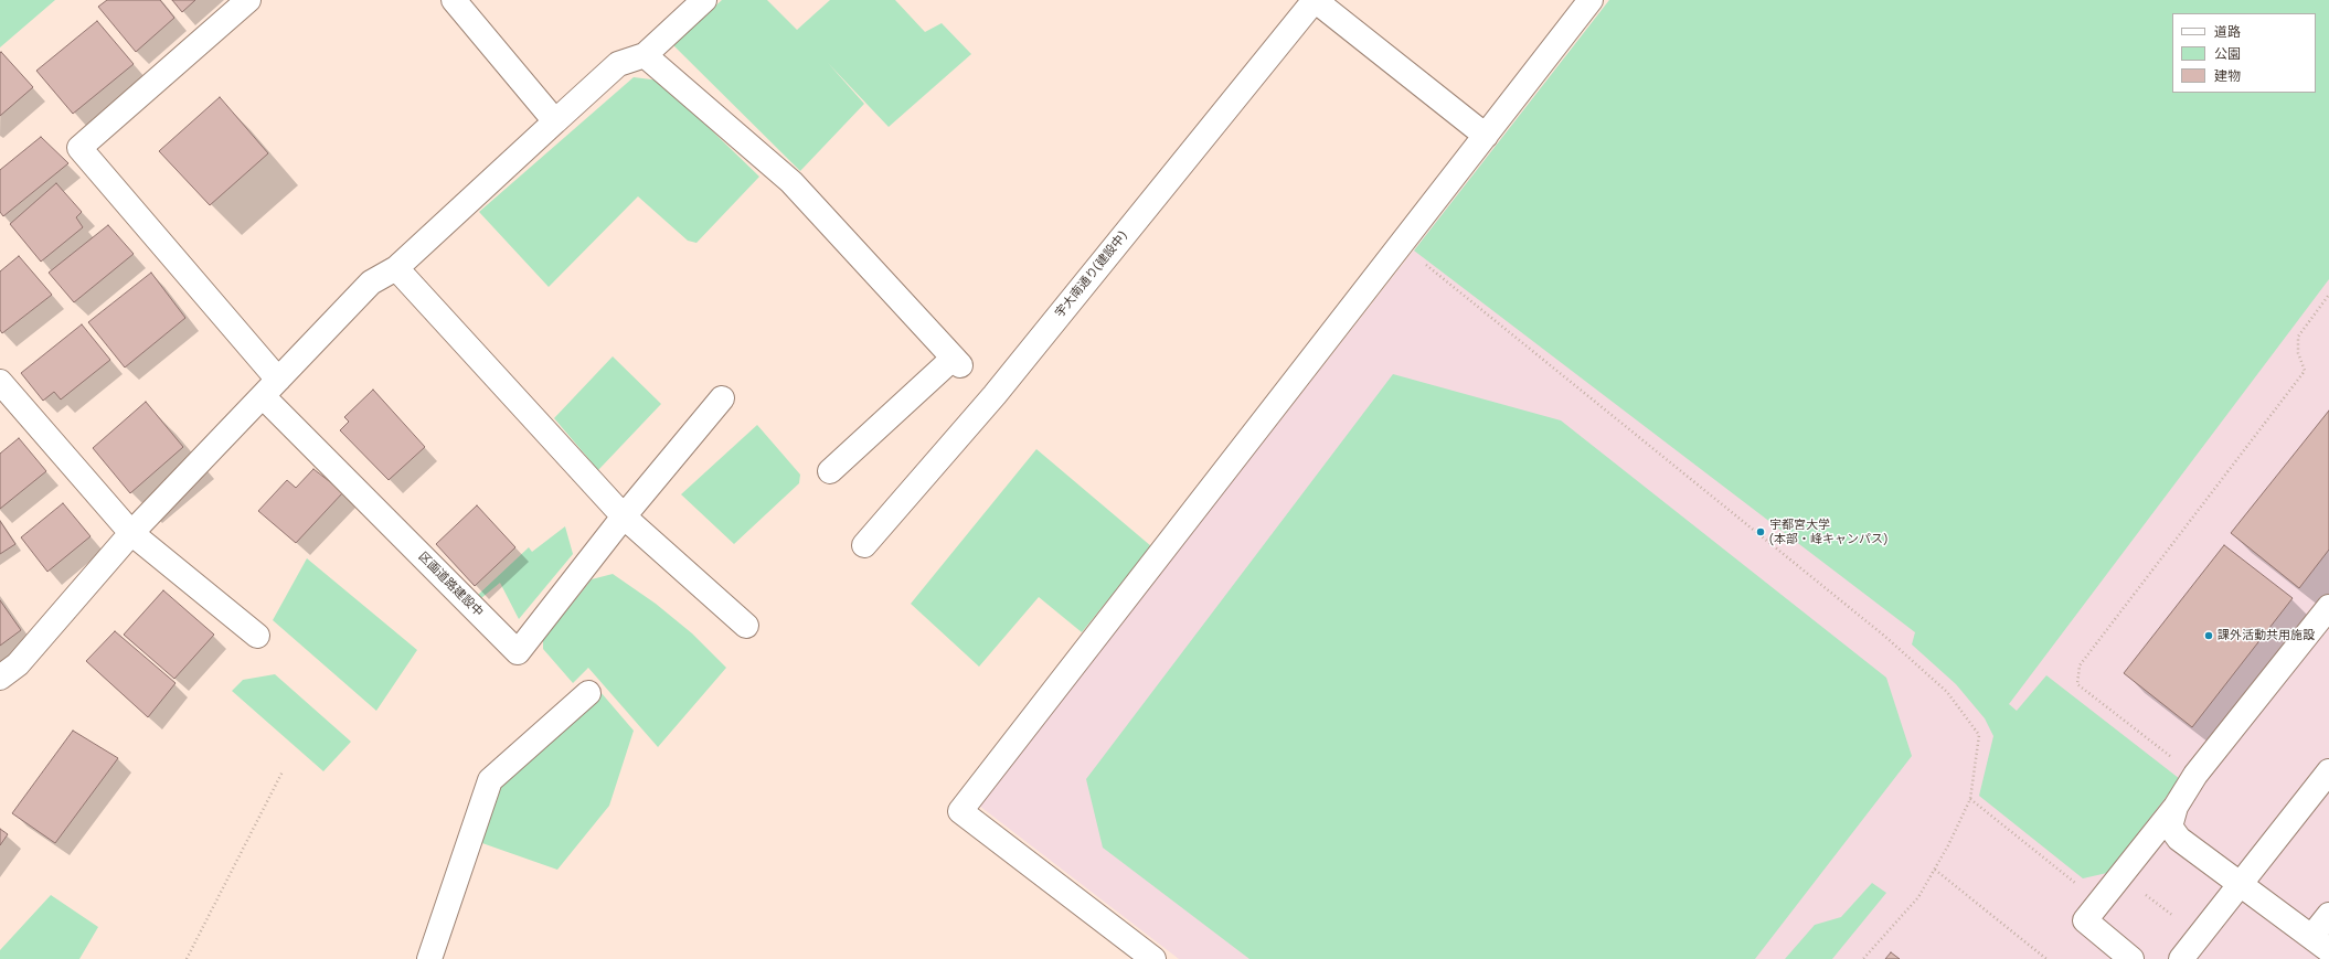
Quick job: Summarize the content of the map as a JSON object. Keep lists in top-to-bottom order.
{
  "streets": {
    "street": ["宇大南通り(建設中)", "区画道路建設中"]
  },
  "places": ["宇都宮大学 (本部・峰キャンパス)", "課外活動共用施設"],
  "legend": ["道路", "公園", "建物"]
}
